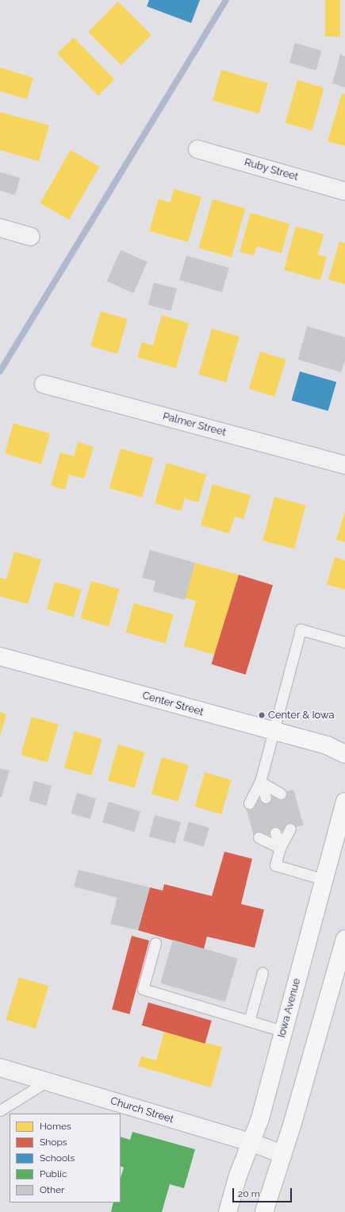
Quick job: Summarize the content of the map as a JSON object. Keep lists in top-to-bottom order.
{
  "streets": {
    "main road": ["Center Street", "Iowa Avenue"],
    "street": ["Ruby Street", "Palmer Street", "Church Street"]
  },
  "crossings": [
    ["Iowa Avenue", "Church Street"]
  ],
  "places": ["Center & Iowa"],
  "legend": [
    "Homes",
    "Shops",
    "Schools",
    "Public",
    "Other"
  ],
  "scale_bar": "20 m"
}
